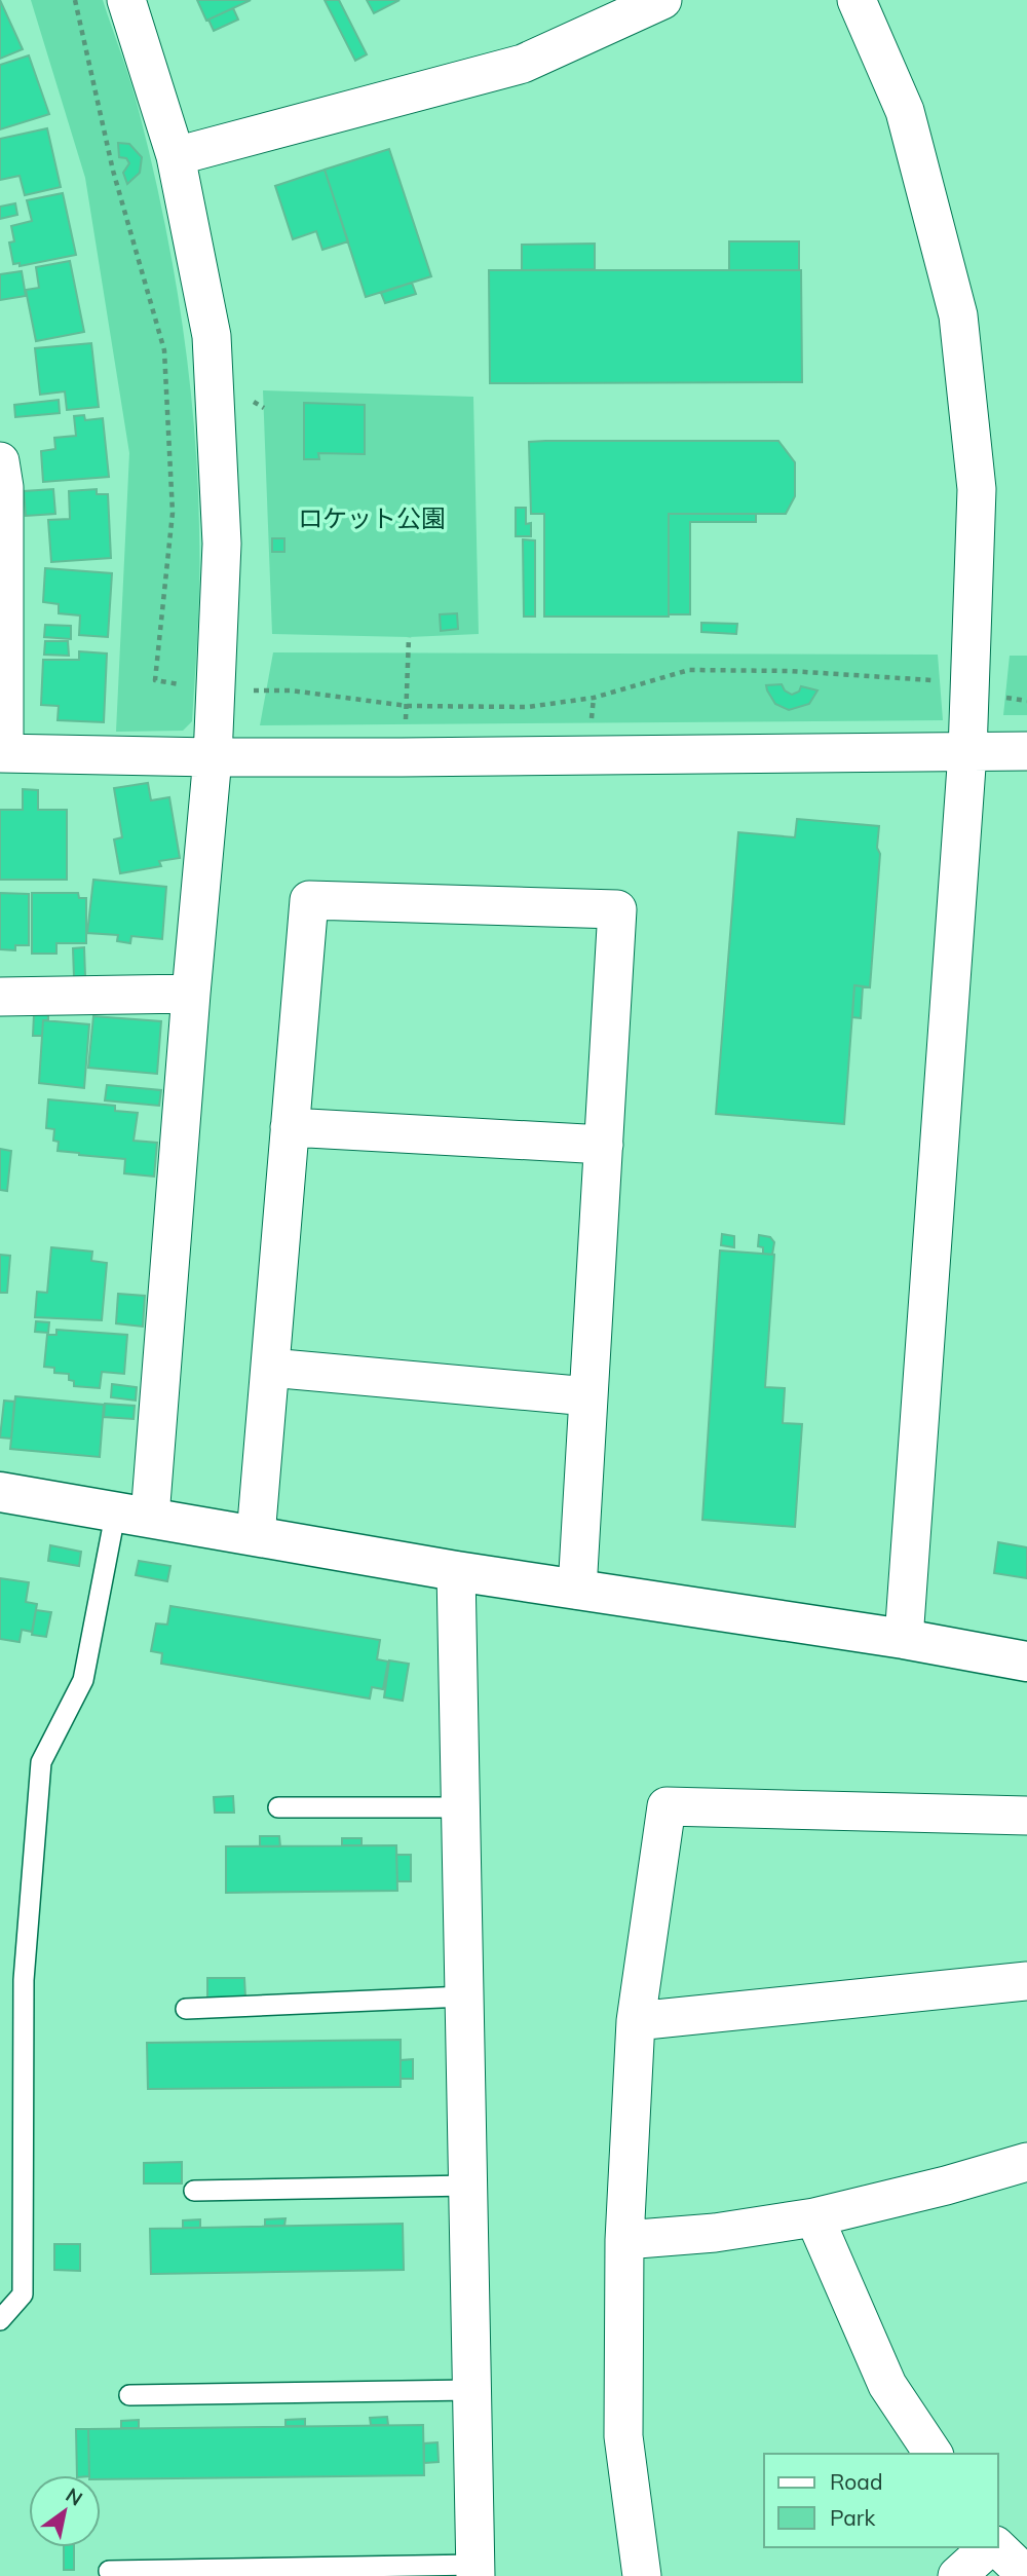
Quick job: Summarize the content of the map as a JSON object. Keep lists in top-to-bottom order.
{
  "parks": ["ロケット公園"],
  "legend": ["Road", "Park"],
  "north": "top right"
}
